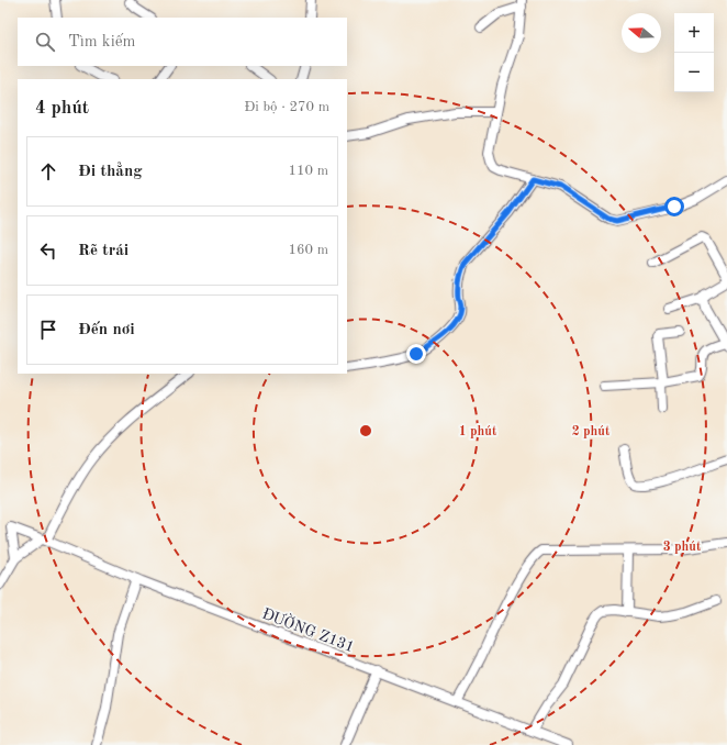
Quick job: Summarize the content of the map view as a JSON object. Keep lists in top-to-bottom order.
{
  "streets": {
    "street": ["ĐƯỜNG Z131"]
  },
  "north": "left",
  "page": {
    "map_buttons": ["+", "−"],
    "search": "Tìm kiếm",
    "heading": ["4 phút", "Đi bộ · 270 m"],
    "list": [
      ["Đi thẳng", "110 m"],
      ["Rẽ trái", "160 m"],
      "Đến nơi"
    ]
  },
  "rings": ["1 phút", "2 phút", "3 phút"]
}
